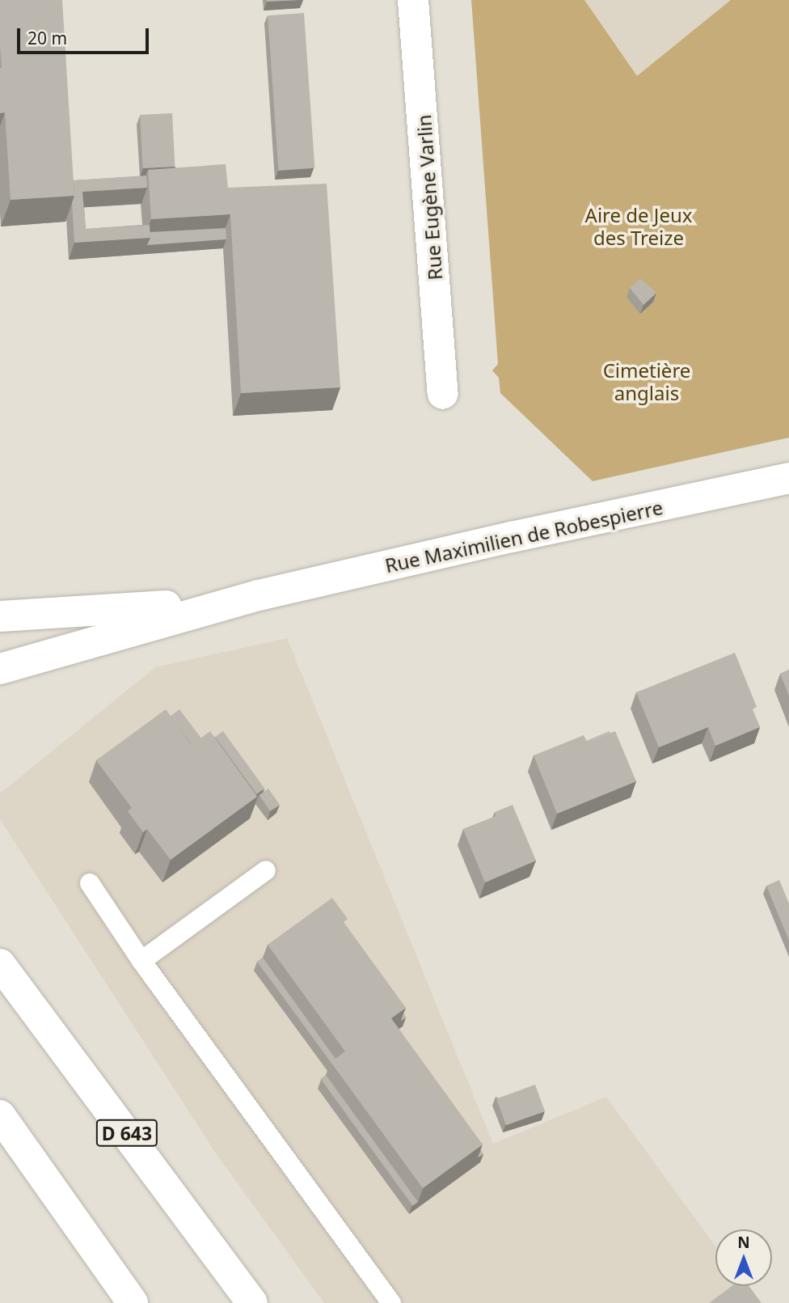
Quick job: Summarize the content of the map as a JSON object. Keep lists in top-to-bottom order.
{
  "streets": {
    "main road": ["Rue Eugène Varlin", "Rue Maximilien de Robespierre", "D 643"]
  },
  "parks": ["Aire de Jeux des Treize", "Cimetière anglais"],
  "scale_bar": "20 m",
  "north": "top"
}
